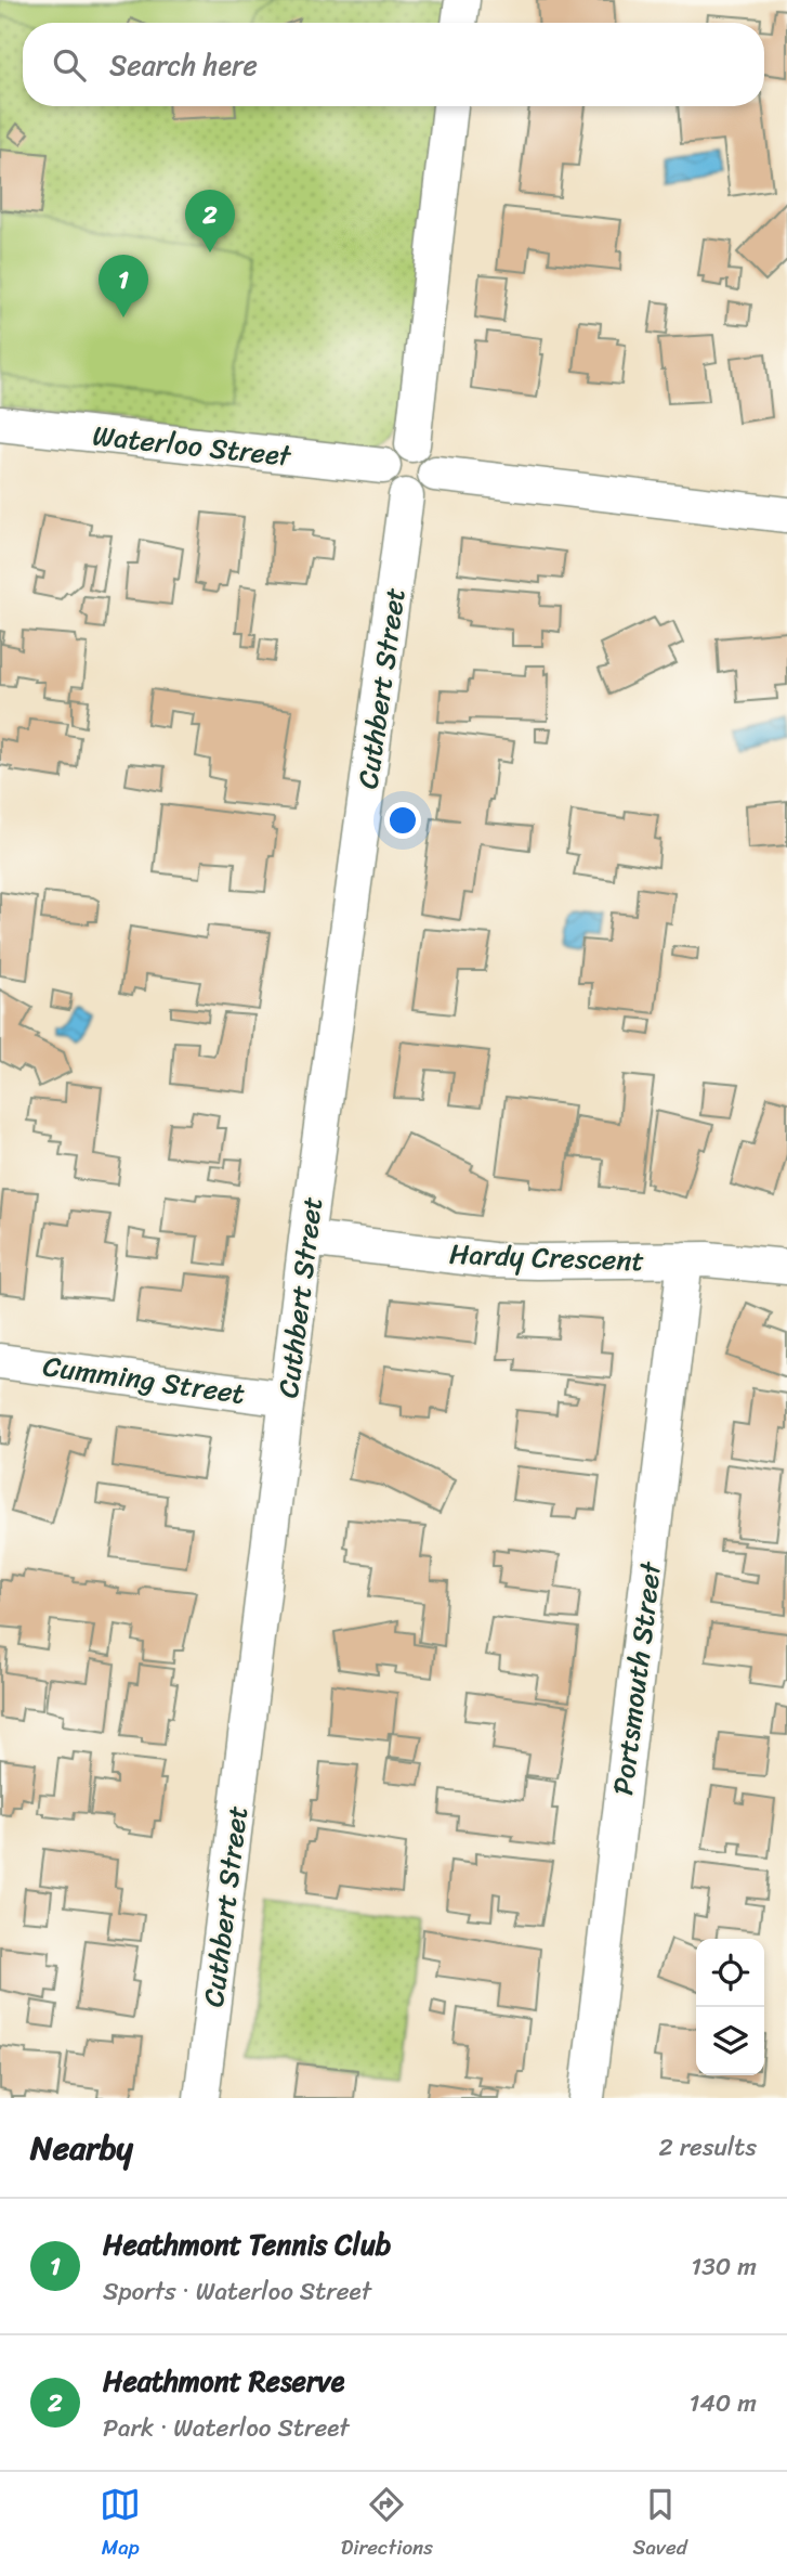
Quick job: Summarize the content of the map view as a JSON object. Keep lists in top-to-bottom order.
{
  "streets": {
    "street": [
      "Waterloo Street",
      "Cuthbert Street",
      "Hardy Crescent",
      "Cumming Street",
      "Portsmouth Street"
    ]
  },
  "crossings": [
    ["Waterloo Street", "Cuthbert Street"],
    ["Cuthbert Street", "Hardy Crescent"],
    ["Cuthbert Street", "Cumming Street"],
    ["Hardy Crescent", "Portsmouth Street"]
  ],
  "page": {
    "search": "Search here",
    "pins": ["2", "1"],
    "heading": ["Nearby", "2 results"],
    "list": [
      {
        "mark": "1",
        "name": "Heathmont Tennis Club",
        "note": "Sports · Waterloo Street",
        "value": "130 m"
      },
      {
        "mark": "2",
        "name": "Heathmont Reserve",
        "note": "Park · Waterloo Street",
        "value": "140 m"
      }
    ],
    "nav": ["Map", "Directions", "Saved"]
  }
}
